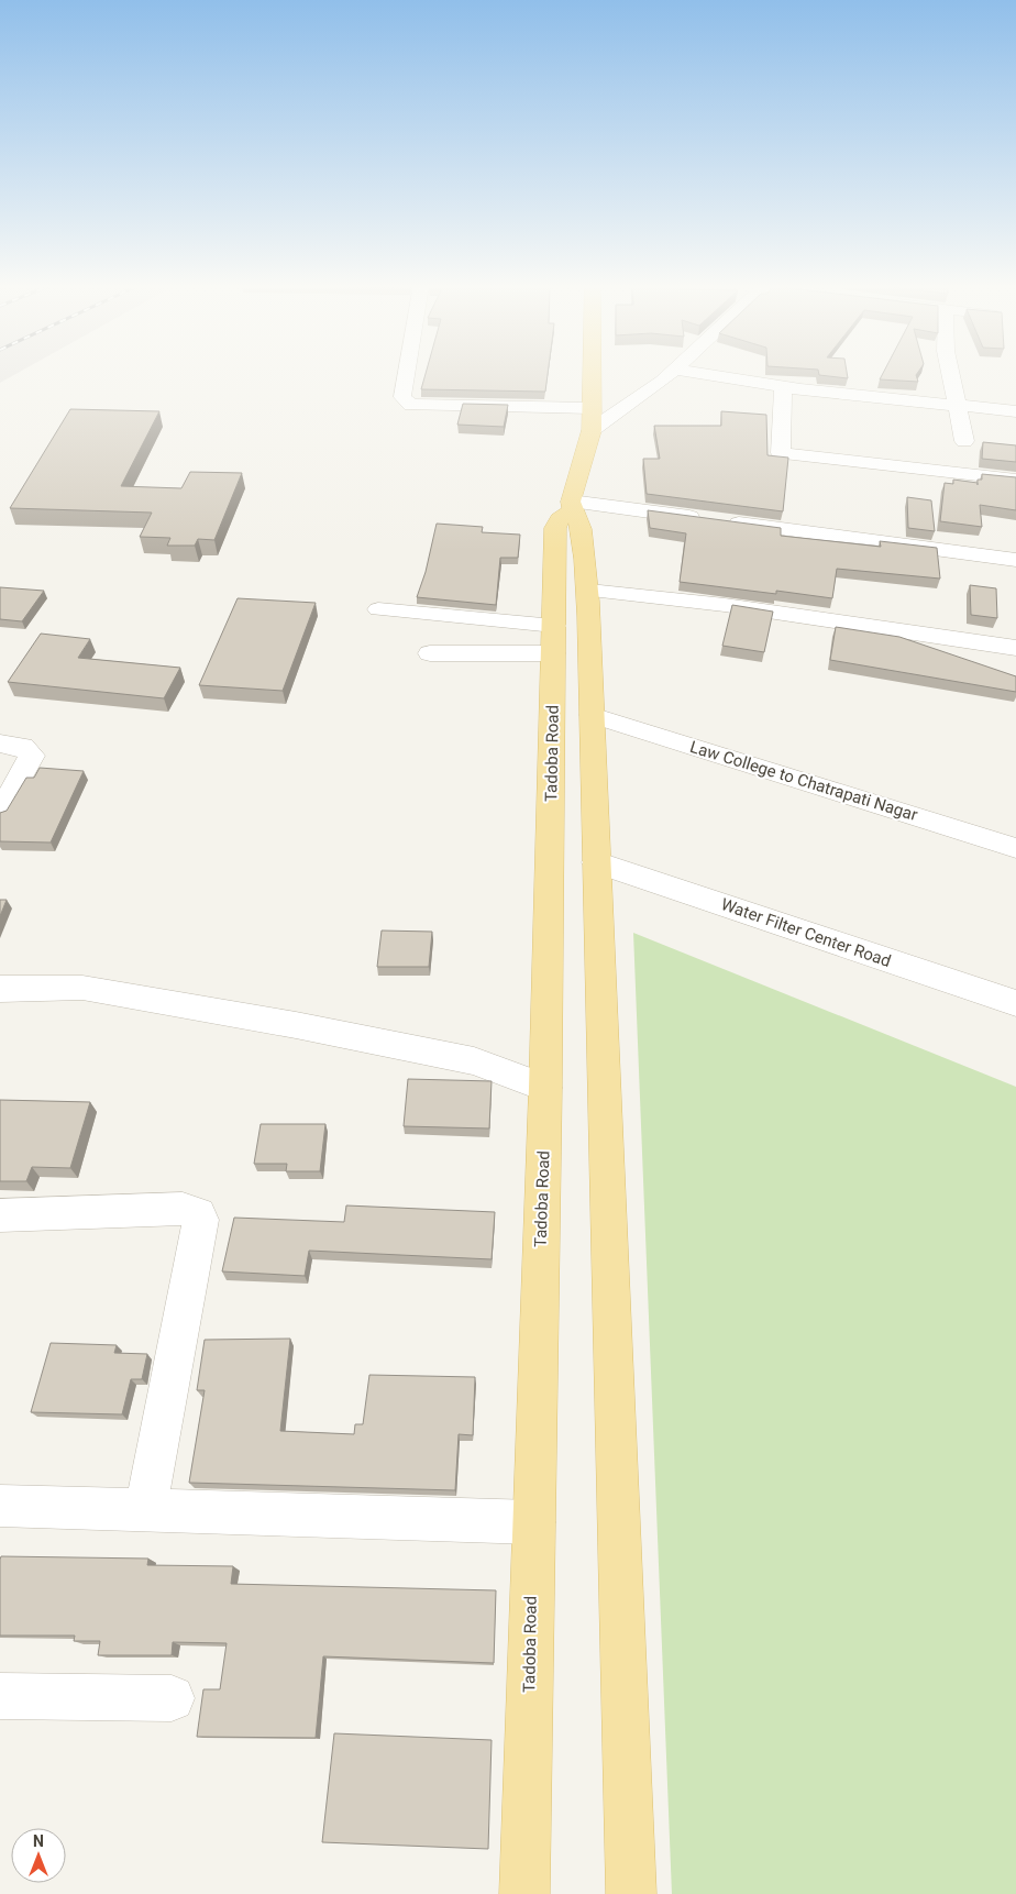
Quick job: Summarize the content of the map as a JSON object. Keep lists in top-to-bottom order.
{
  "streets": {
    "main road": ["Tadoba Road"],
    "street": ["Law College to Chatrapati Nagar", "Water Filter Center Road"]
  },
  "north": "top"
}
